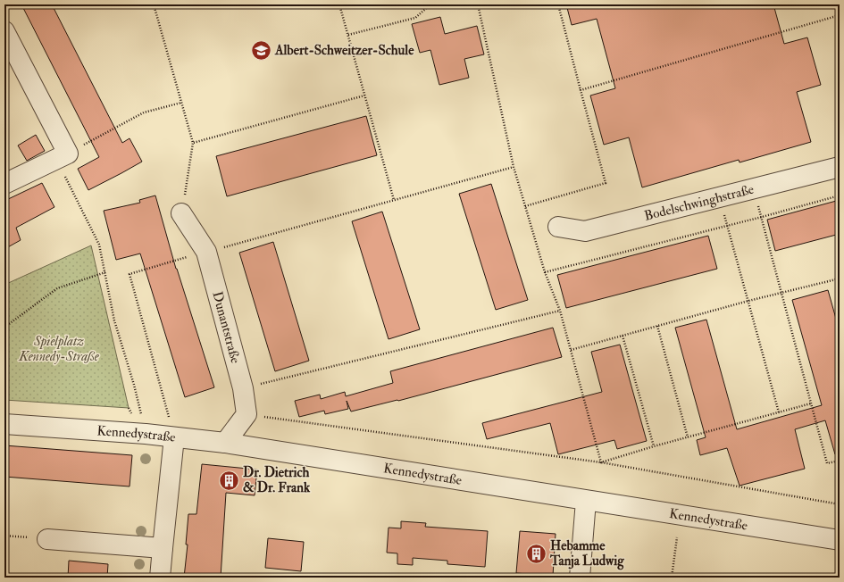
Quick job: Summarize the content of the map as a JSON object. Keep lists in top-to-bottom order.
{
  "streets": {
    "street": ["Bodelschwinghstraße", "Dunantstraße", "Kennedystraße"]
  },
  "parks": ["Spielplatz Kennedy-Straße"],
  "places": {
    "school or university": ["Albert-Schweitzer-Schule"],
    "building": ["Dr. Dietrich & Dr. Frank", "Hebamme Tanja Ludwig"]
  }
}
